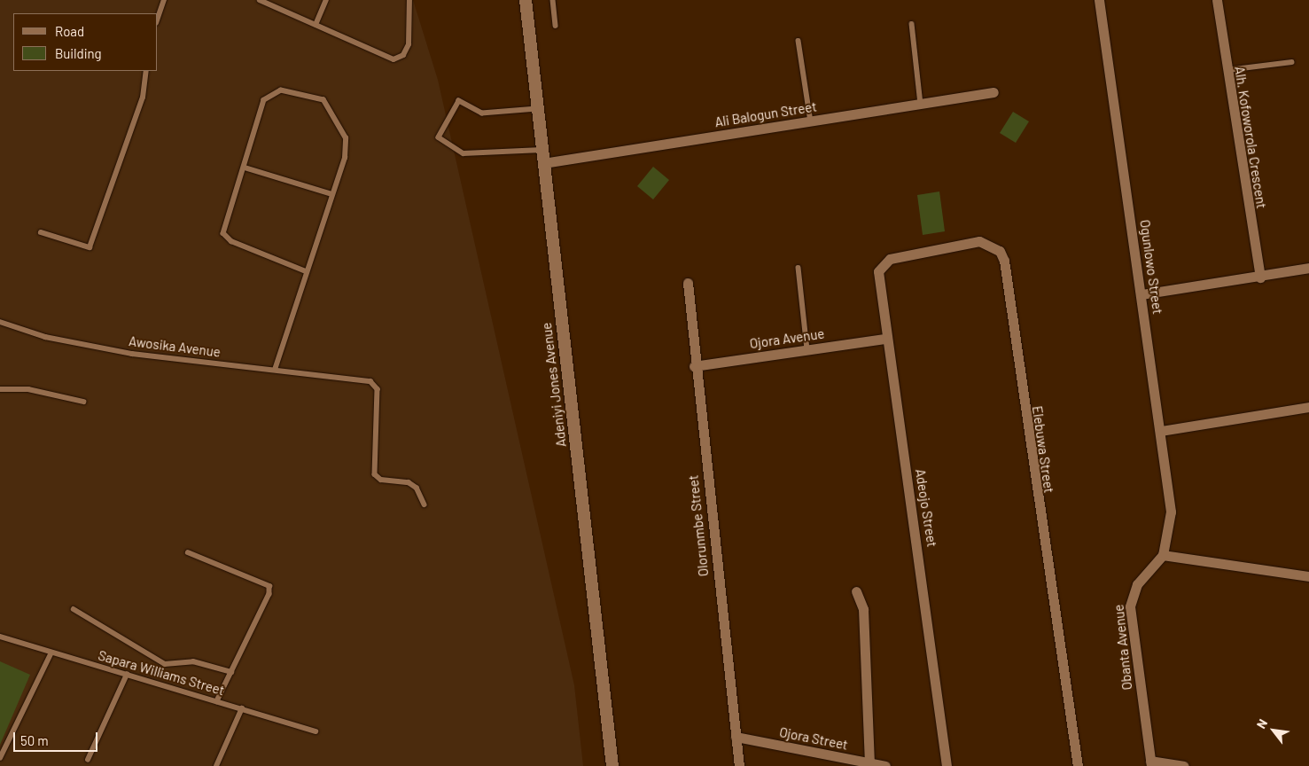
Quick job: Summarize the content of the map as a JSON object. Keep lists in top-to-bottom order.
{
  "streets": {
    "street": [
      "Ali Balogun Street",
      "Alh. Kofoworola Crescent",
      "Ogunlowo Street",
      "Ojora Avenue",
      "Adeniyi Jones Avenue",
      "Elebuwa Street",
      "Adeojo Street",
      "Olorunmbe Street",
      "Obanta Avenue",
      "Ojora Street"
    ],
    "lane": ["Awosika Avenue", "Sapara Williams Street"]
  },
  "crossings": [
    ["Ali Balogun Street", "Adeniyi Jones Avenue"],
    ["Ogunlowo Street", "Obanta Avenue"],
    ["Ojora Avenue", "Adeojo Street"],
    ["Ojora Avenue", "Olorunmbe Street"],
    ["Elebuwa Street", "Adeojo Street"],
    ["Olorunmbe Street", "Ojora Street"]
  ],
  "legend": ["Road", "Building"],
  "scale_bar": "50 m",
  "north": "top left"
}
